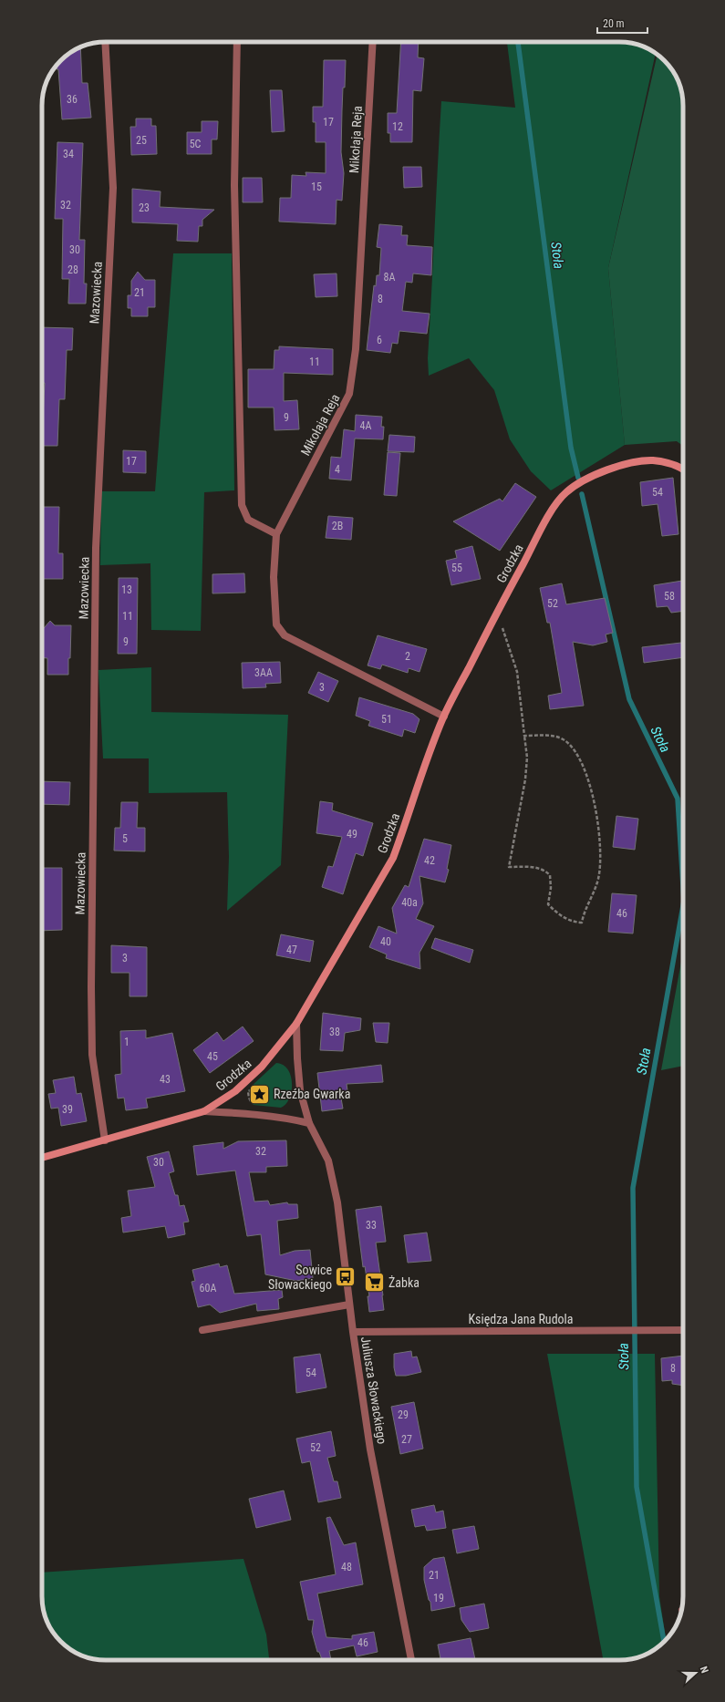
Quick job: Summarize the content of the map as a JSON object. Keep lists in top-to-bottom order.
{
  "streets": {
    "street": [
      "Mikołaja Reja",
      "Mazowiecka",
      "Grodzka",
      "Księdza Jana Rudola",
      "Juliusza Słowackiego"
    ]
  },
  "crossings": [
    ["Mikołaja Reja", "Grodzka"],
    ["Mazowiecka", "Grodzka"],
    ["Grodzka", "Juliusza Słowackiego"],
    ["Księdza Jana Rudola", "Juliusza Słowackiego"]
  ],
  "water": ["Stoła"],
  "places": {
    "place": ["Rzeźba Gwarka"],
    "bus stop": ["Sowice Słowackiego"],
    "supermarket": ["Żabka"]
  },
  "house_numbers": [
    "36",
    "17",
    "12",
    "25",
    "5C",
    "34",
    "15",
    "32",
    "23",
    "30",
    "28",
    "8A",
    "21",
    "8",
    "6",
    "11",
    "9",
    "4A",
    "17",
    "4",
    "54",
    "2B",
    "55",
    "13",
    "58",
    "52",
    "11",
    "9",
    "2",
    "3AA",
    "3",
    "51",
    "49",
    "5",
    "42",
    "40a",
    "46",
    "40",
    "47",
    "3",
    "38",
    "1",
    "45",
    "43",
    "39",
    "32",
    "30",
    "33",
    "60A",
    "8",
    "54",
    "29",
    "27",
    "52",
    "48",
    "21",
    "19",
    "46"
  ],
  "scale_bar": "20 m",
  "north": "right"
}
